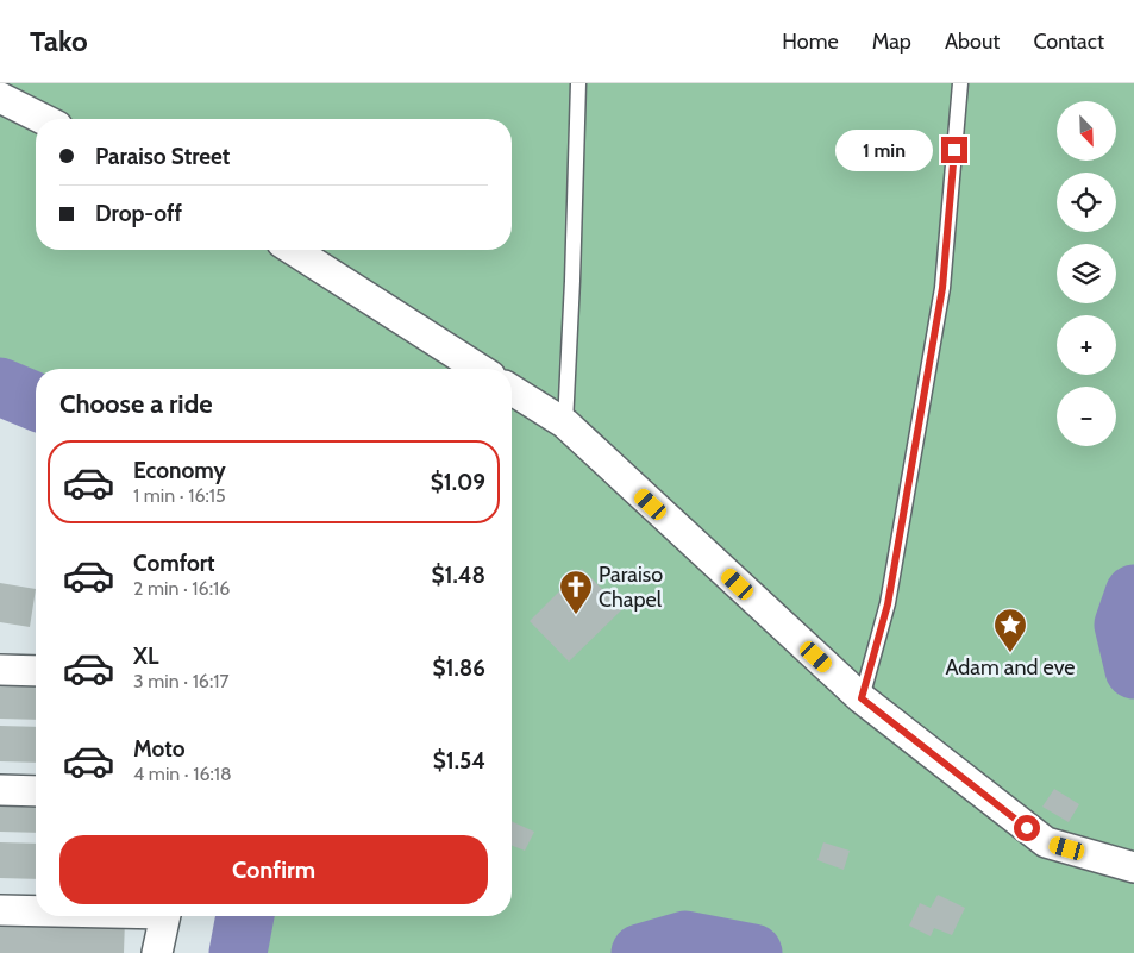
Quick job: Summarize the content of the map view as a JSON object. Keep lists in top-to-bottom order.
{
  "places": {
    "church": ["Paraiso Chapel"],
    "place": ["Adam and eve"]
  },
  "north": "bottom right",
  "page": {
    "header": "Tako",
    "nav": [
      "Home",
      "Map",
      "About",
      "Contact"
    ],
    "map_buttons": ["+", "−"],
    "banner": ["Paraiso Street", "Drop-off"],
    "bubble": "1 min",
    "heading": "Choose a ride",
    "list": [
      {
        "name": "Economy",
        "note": "1 min · 16:15",
        "value": "$1.09"
      },
      {
        "name": "Comfort",
        "note": "2 min · 16:16",
        "value": "$1.48"
      },
      {
        "name": "XL",
        "note": "3 min · 16:17",
        "value": "$1.86"
      },
      {
        "name": "Moto",
        "note": "4 min · 16:18",
        "value": "$1.54"
      }
    ],
    "buttons": "Confirm"
  }
}
